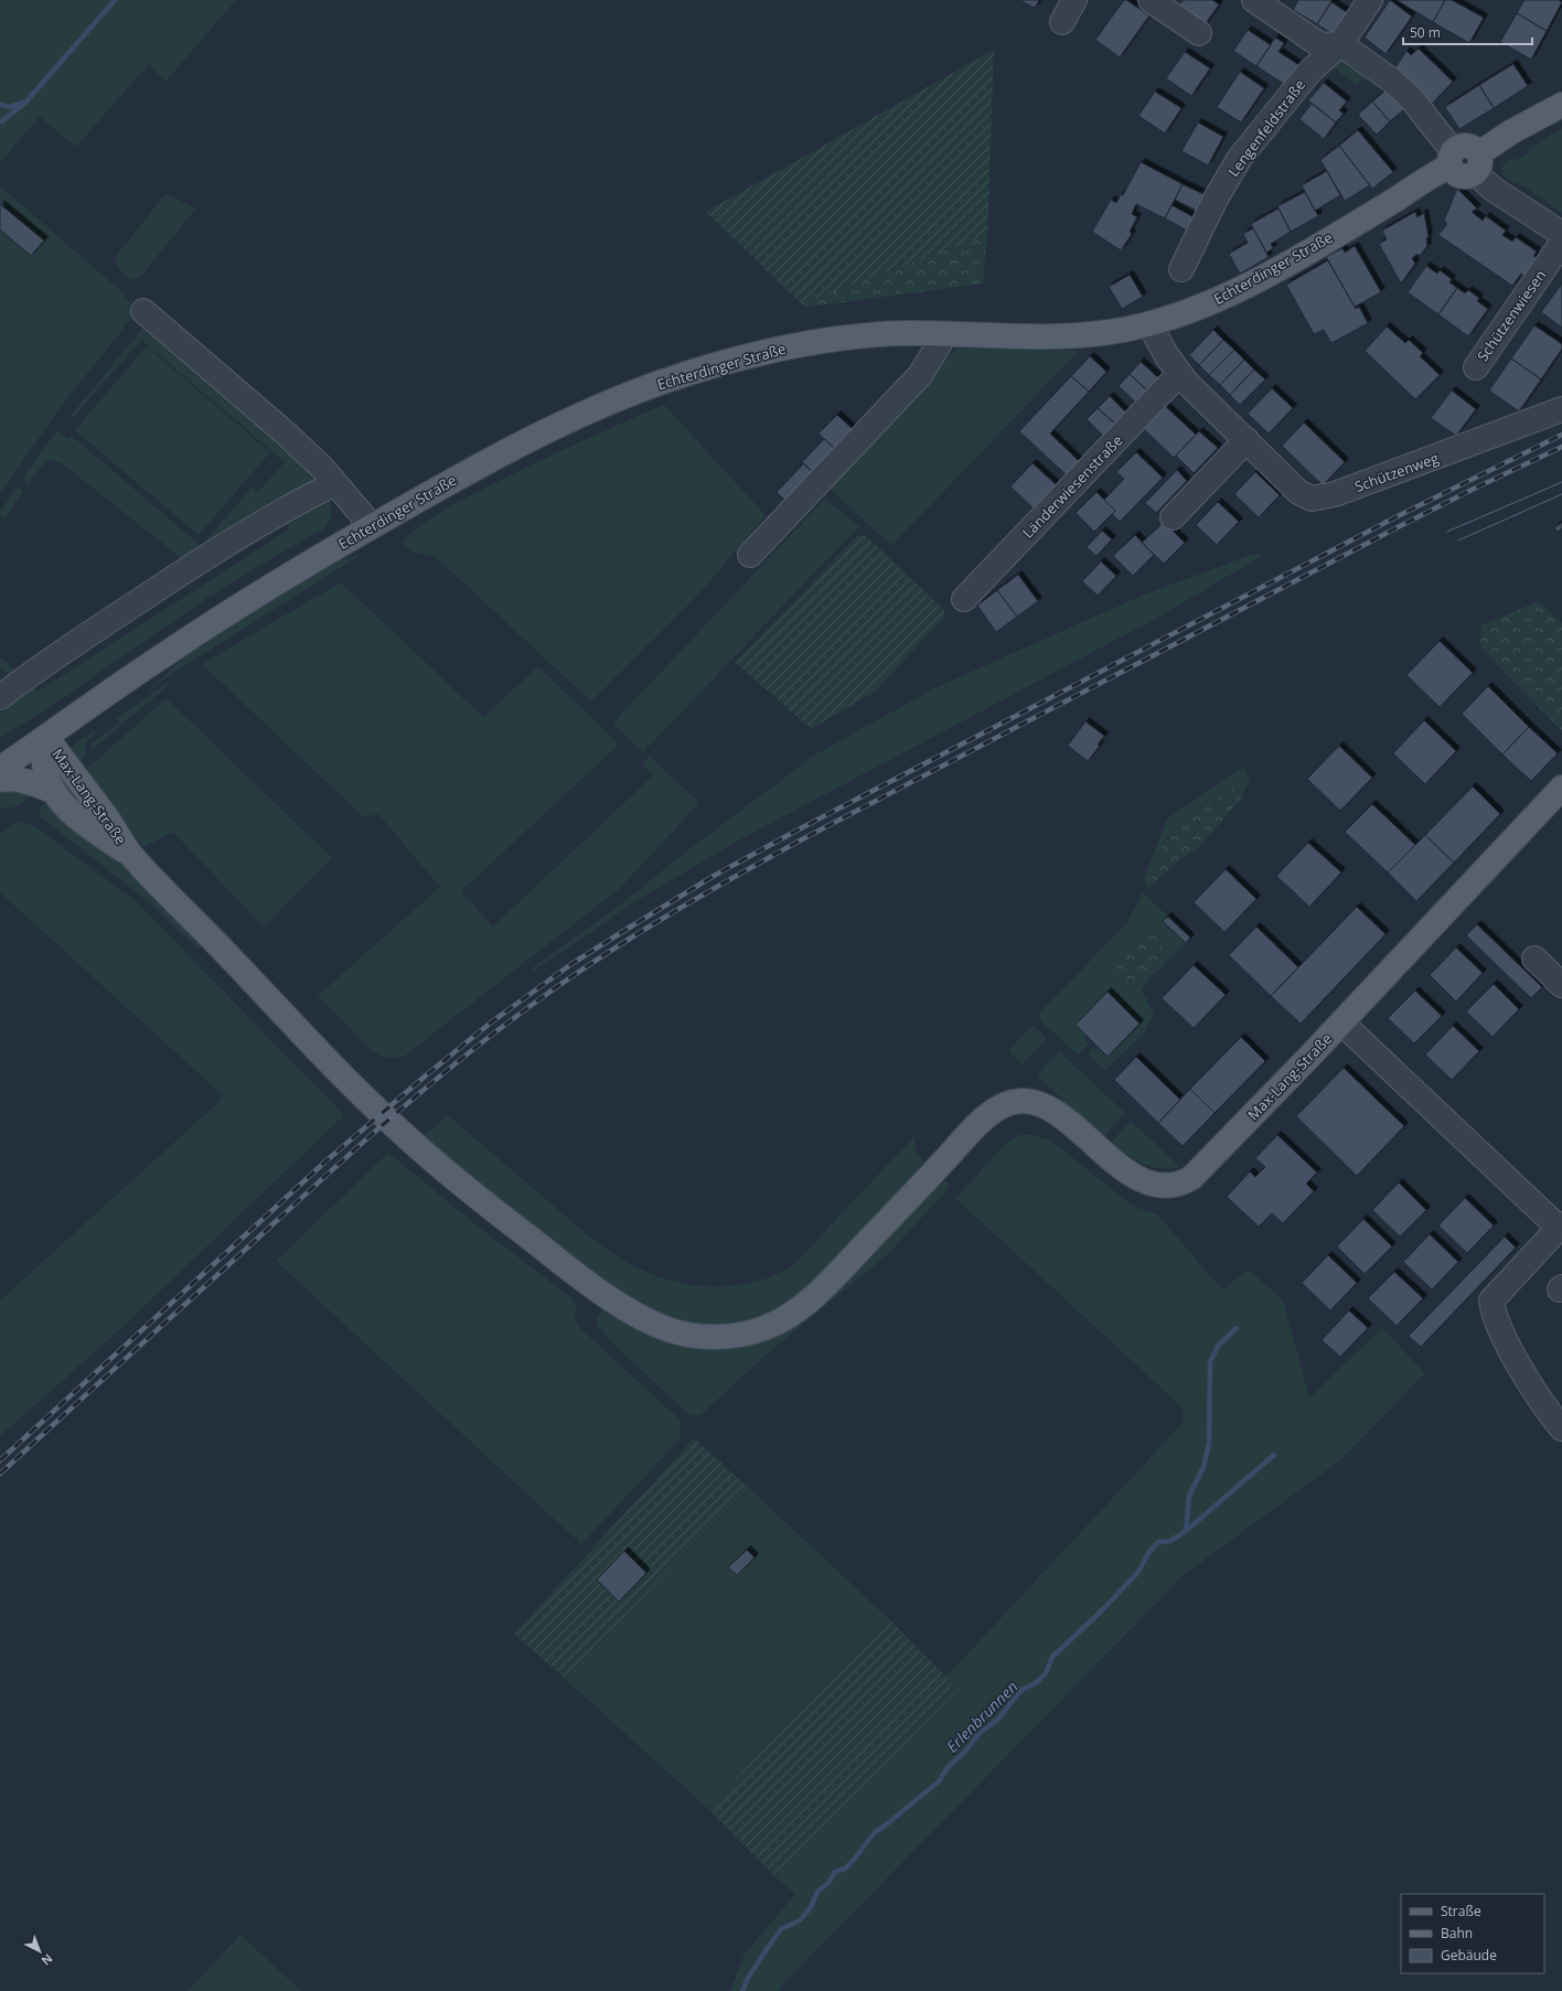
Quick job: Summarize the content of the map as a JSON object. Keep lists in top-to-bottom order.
{
  "streets": {
    "main road": ["Echterdinger Straße", "Max-Lang-Straße"],
    "street": [
      "Lengenfeldstraße",
      "Schützenwiesen",
      "Schützenweg",
      "Länderwiesenstraße"
    ]
  },
  "crossings": [
    ["Echterdinger Straße", "Schützenweg"],
    ["Echterdinger Straße", "Max-Lang-Straße"],
    ["Schützenweg", "Länderwiesenstraße"]
  ],
  "water": ["Erlenbrunnen"],
  "legend": ["Straße", "Bahn", "Gebäude"],
  "scale_bar": "50 m",
  "north": "bottom right"
}
